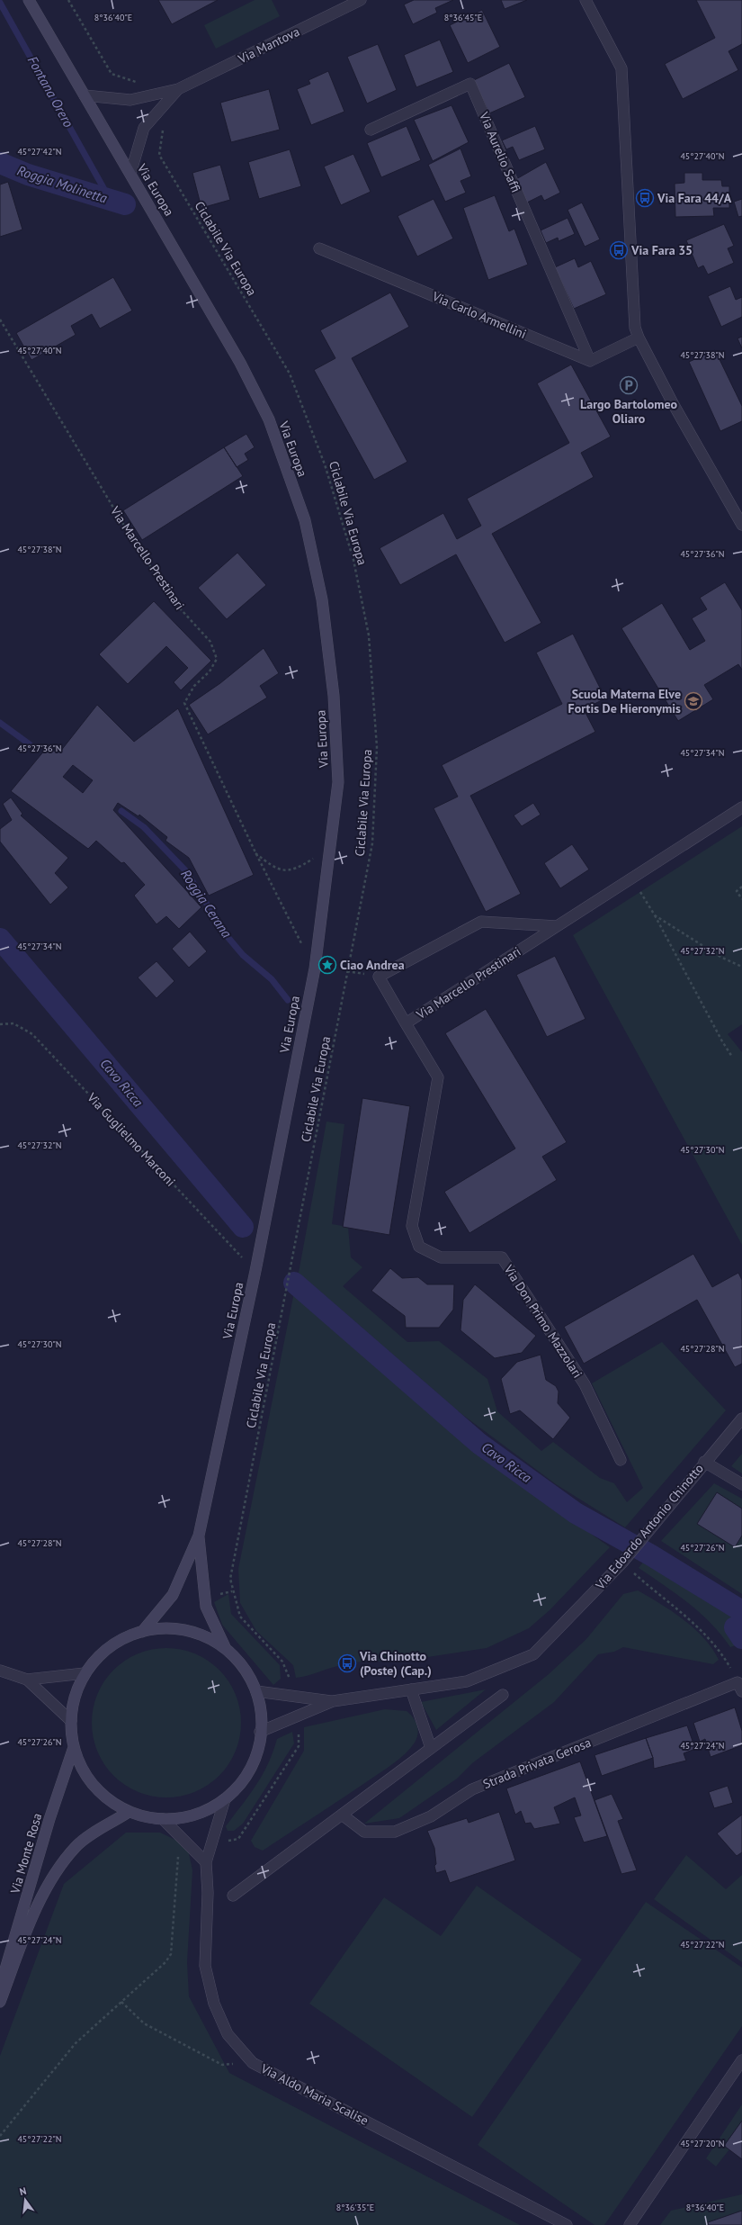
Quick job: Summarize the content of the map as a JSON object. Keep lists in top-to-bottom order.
{
  "streets": {
    "main road": ["Via Europa", "Via Monte Rosa"],
    "street": [
      "Via Mantova",
      "Via Aurelio Saffi",
      "Via Carlo Armellini",
      "Via Marcello Prestinari",
      "Via Don Primo Mazzolari",
      "Via Edoardo Antonio Chinotto",
      "Strada Privata Gerosa",
      "Via Aldo Maria Scalise"
    ],
    "path": ["Ciclabile Via Europa", "Via Guglielmo Marconi"]
  },
  "crossings": [
    ["Via Mantova", "Via Europa"],
    ["Via Mantova", "Ciclabile Via Europa"],
    ["Via Aurelio Saffi", "Via Carlo Armellini"],
    ["Via Europa", "Via Marcello Prestinari"],
    ["Via Europa", "Via Guglielmo Marconi"],
    ["Via Marcello Prestinari", "Via Don Primo Mazzolari"]
  ],
  "water": [
    "Fontana Orero",
    "Roggia Molinetta",
    "Roggia Cerana",
    "Cavo Ricca"
  ],
  "places": {
    "bus stop": ["Via Fara 44/A", "Via Fara 35", "Via Chinotto (Poste) (Cap.)"],
    "parking": ["Largo Bartolomeo Oliaro"],
    "school or university": ["Scuola Materna Elve Fortis De Hieronymis"],
    "place": ["Ciao Andrea"]
  },
  "north": "top",
  "coordinates": [
    "8°36'40\"E",
    "8°36'45\"E",
    "45°27'42\"N",
    "45°27'40\"N",
    "45°27'38\"N",
    "45°27'36\"N",
    "45°27'34\"N",
    "45°27'32\"N",
    "45°27'30\"N",
    "45°27'28\"N",
    "45°27'26\"N",
    "45°27'24\"N",
    "45°27'22\"N",
    "45°27'20\"N",
    "8°36'35\"E"
  ]
}
